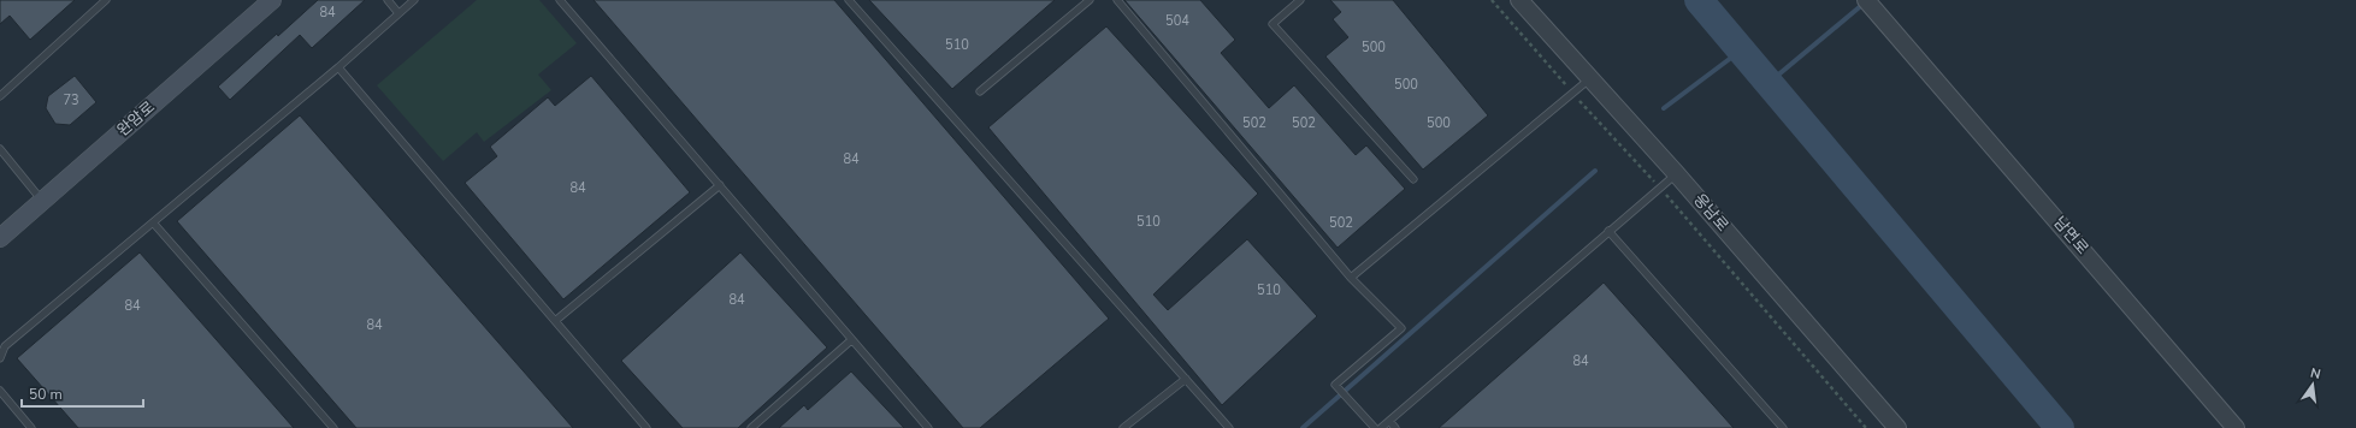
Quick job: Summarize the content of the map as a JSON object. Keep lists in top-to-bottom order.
{
  "streets": {
    "main road": ["완암로"],
    "street": ["웅남로", "남면로"]
  },
  "house_numbers": [
    "84",
    "504",
    "510",
    "500",
    "500",
    "73",
    "502",
    "502",
    "500",
    "84",
    "84",
    "510",
    "502",
    "510",
    "84",
    "84",
    "84",
    "84"
  ],
  "scale_bar": "50 m",
  "north": "top"
}
